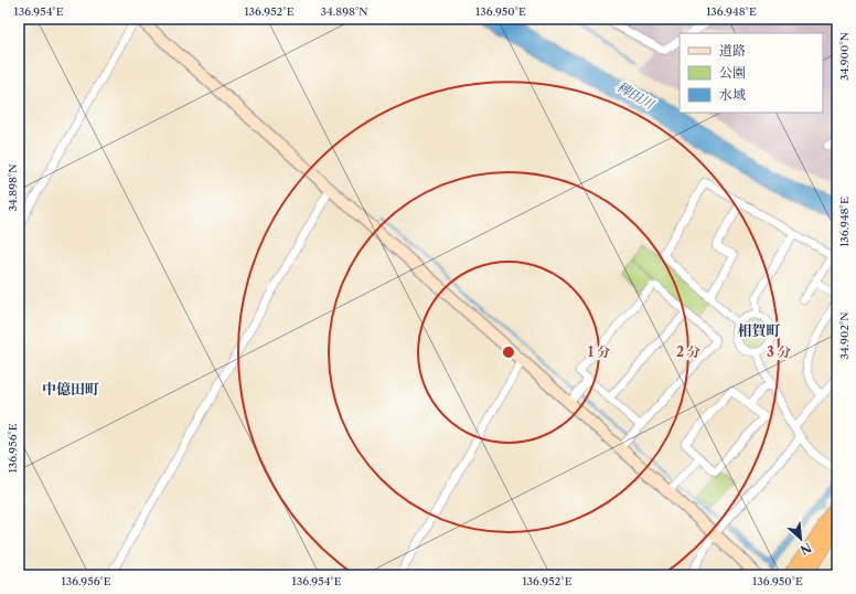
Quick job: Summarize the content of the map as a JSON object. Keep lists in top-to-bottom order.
{
  "districts": ["相賀町", "中億田町"],
  "water": ["稗田川"],
  "legend": ["道路", "公園", "水域"],
  "north": "bottom right",
  "coordinates": [
    "136.954°E",
    "136.952°E",
    "34.898°N",
    "136.950°E",
    "136.948°E",
    "34.900°N",
    "34.902°N",
    "136.956°E"
  ],
  "rings": ["1 分", "2 分", "3 分"]
}
